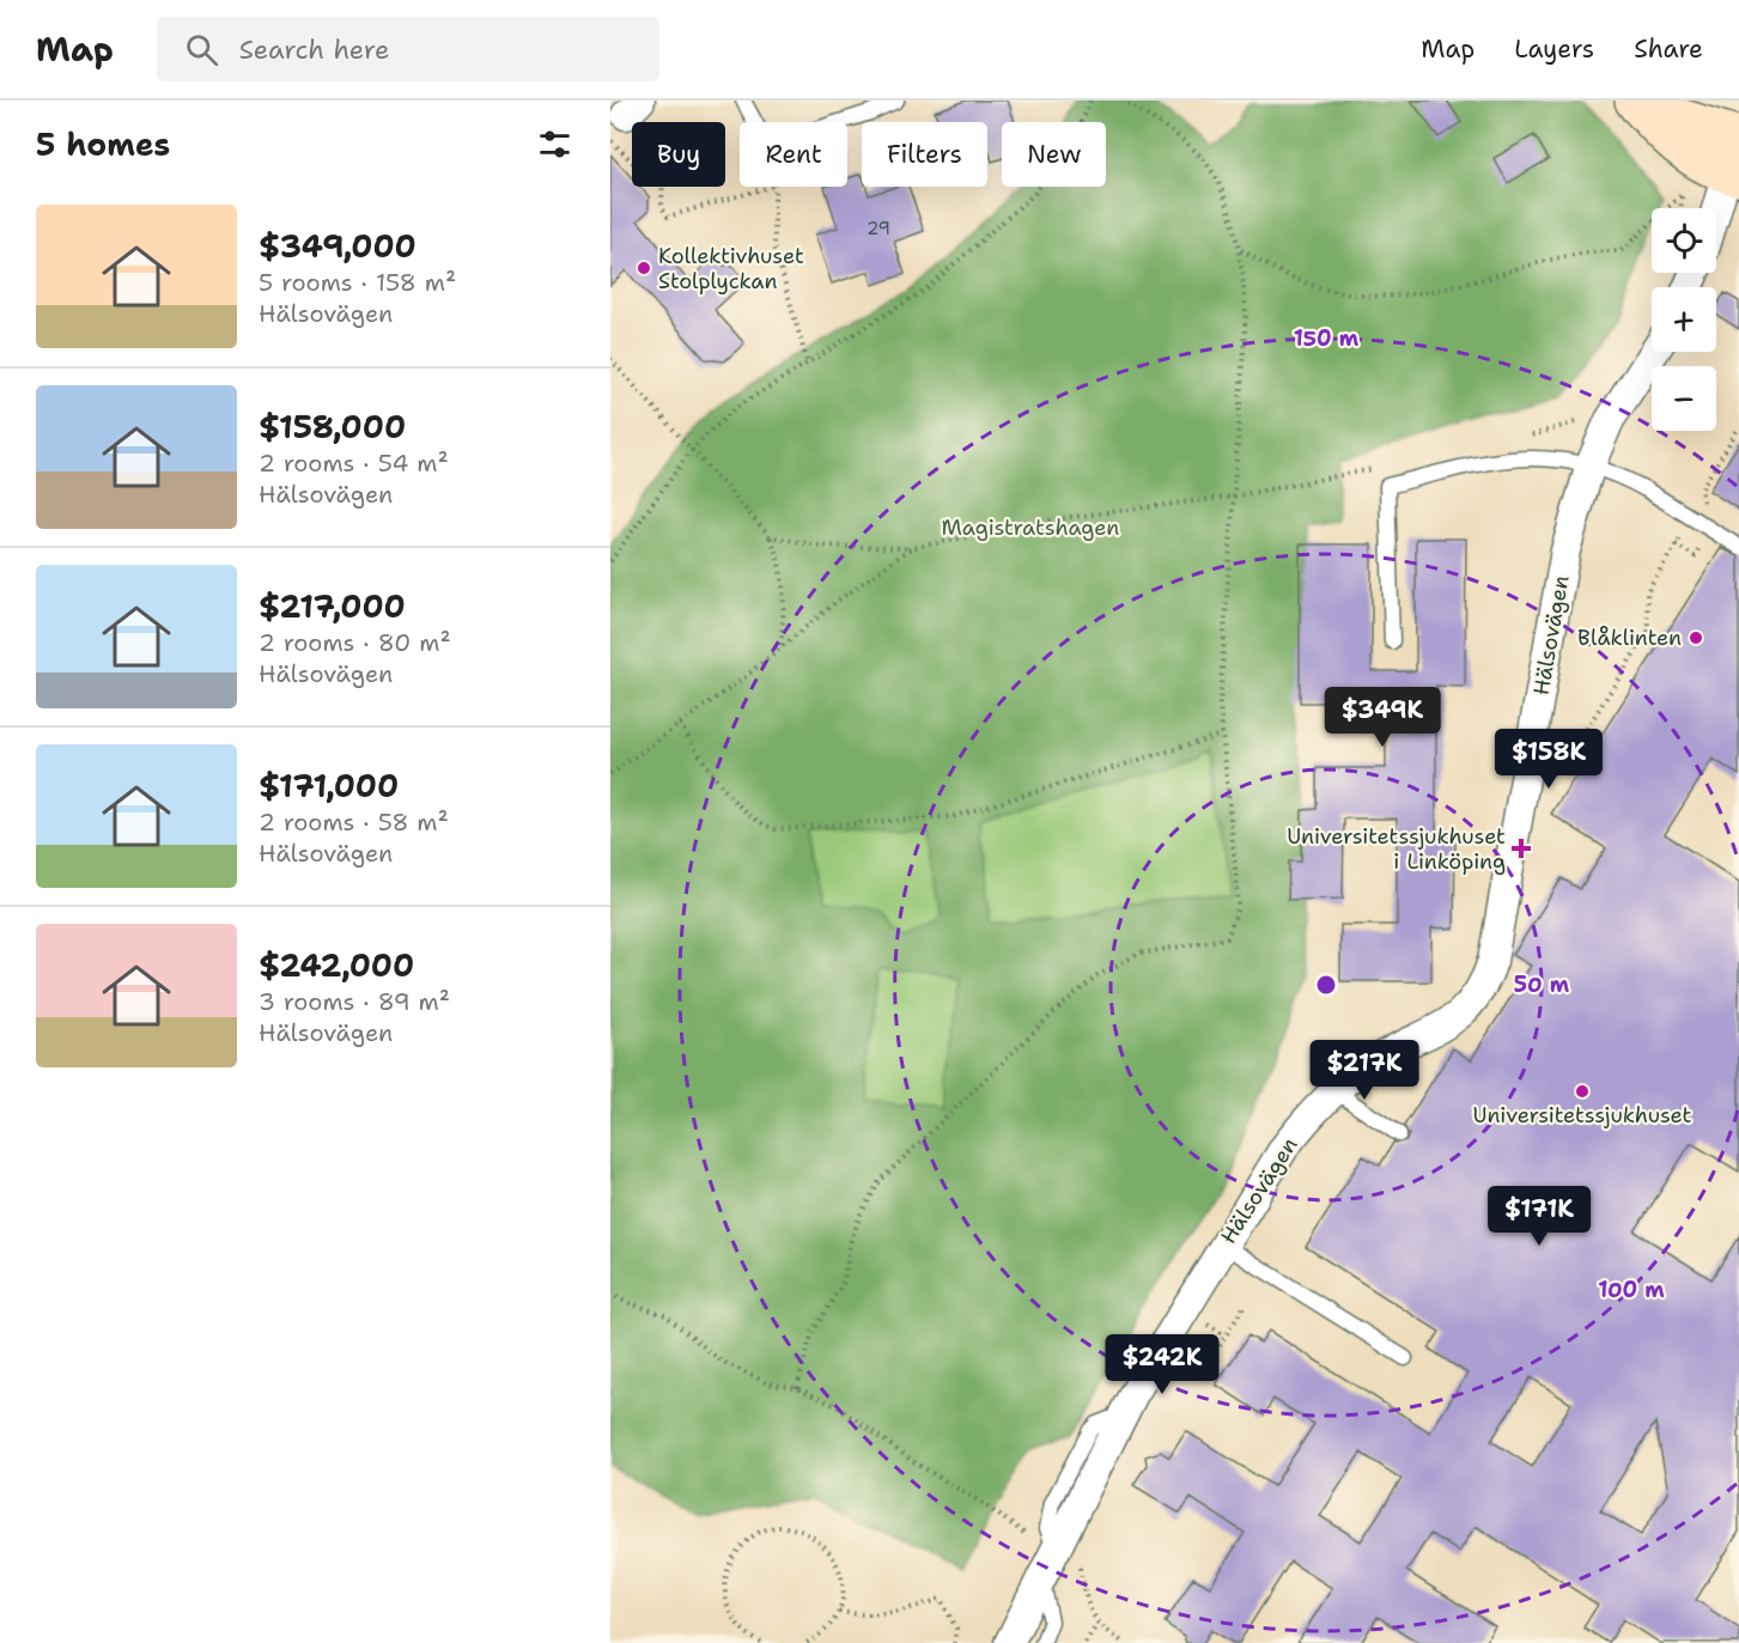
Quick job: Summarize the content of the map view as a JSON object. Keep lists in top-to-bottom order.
{
  "streets": {
    "street": ["Hälsovägen"]
  },
  "parks": ["Magistratshagen"],
  "places": {
    "other": ["Kollektivhuset Stolplyckan", "Blåklinten", "Universitetssjukhuset"],
    "health": ["Universitetssjukhuset i Linköping"]
  },
  "house_numbers": ["29"],
  "page": {
    "header": "Map",
    "search": "Search here",
    "nav": ["Map", "Layers", "Share"],
    "heading": "5 homes",
    "chip": [
      "Buy",
      "Rent",
      "Filters",
      "New"
    ],
    "list": [
      {
        "name": "$349,000",
        "note": "5 rooms · 158 m² · Hälsovägen"
      },
      {
        "name": "$158,000",
        "note": "2 rooms · 54 m² · Hälsovägen"
      },
      {
        "name": "$217,000",
        "note": "2 rooms · 80 m² · Hälsovägen"
      },
      {
        "name": "$171,000",
        "note": "2 rooms · 58 m² · Hälsovägen"
      },
      {
        "name": "$242,000",
        "note": "3 rooms · 89 m² · Hälsovägen"
      }
    ],
    "map_buttons": ["+", "−"],
    "price": [
      "$349K",
      "$158K",
      "$217K",
      "$171K",
      "$242K"
    ]
  },
  "rings": ["150 m", "50 m", "100 m"]
}
